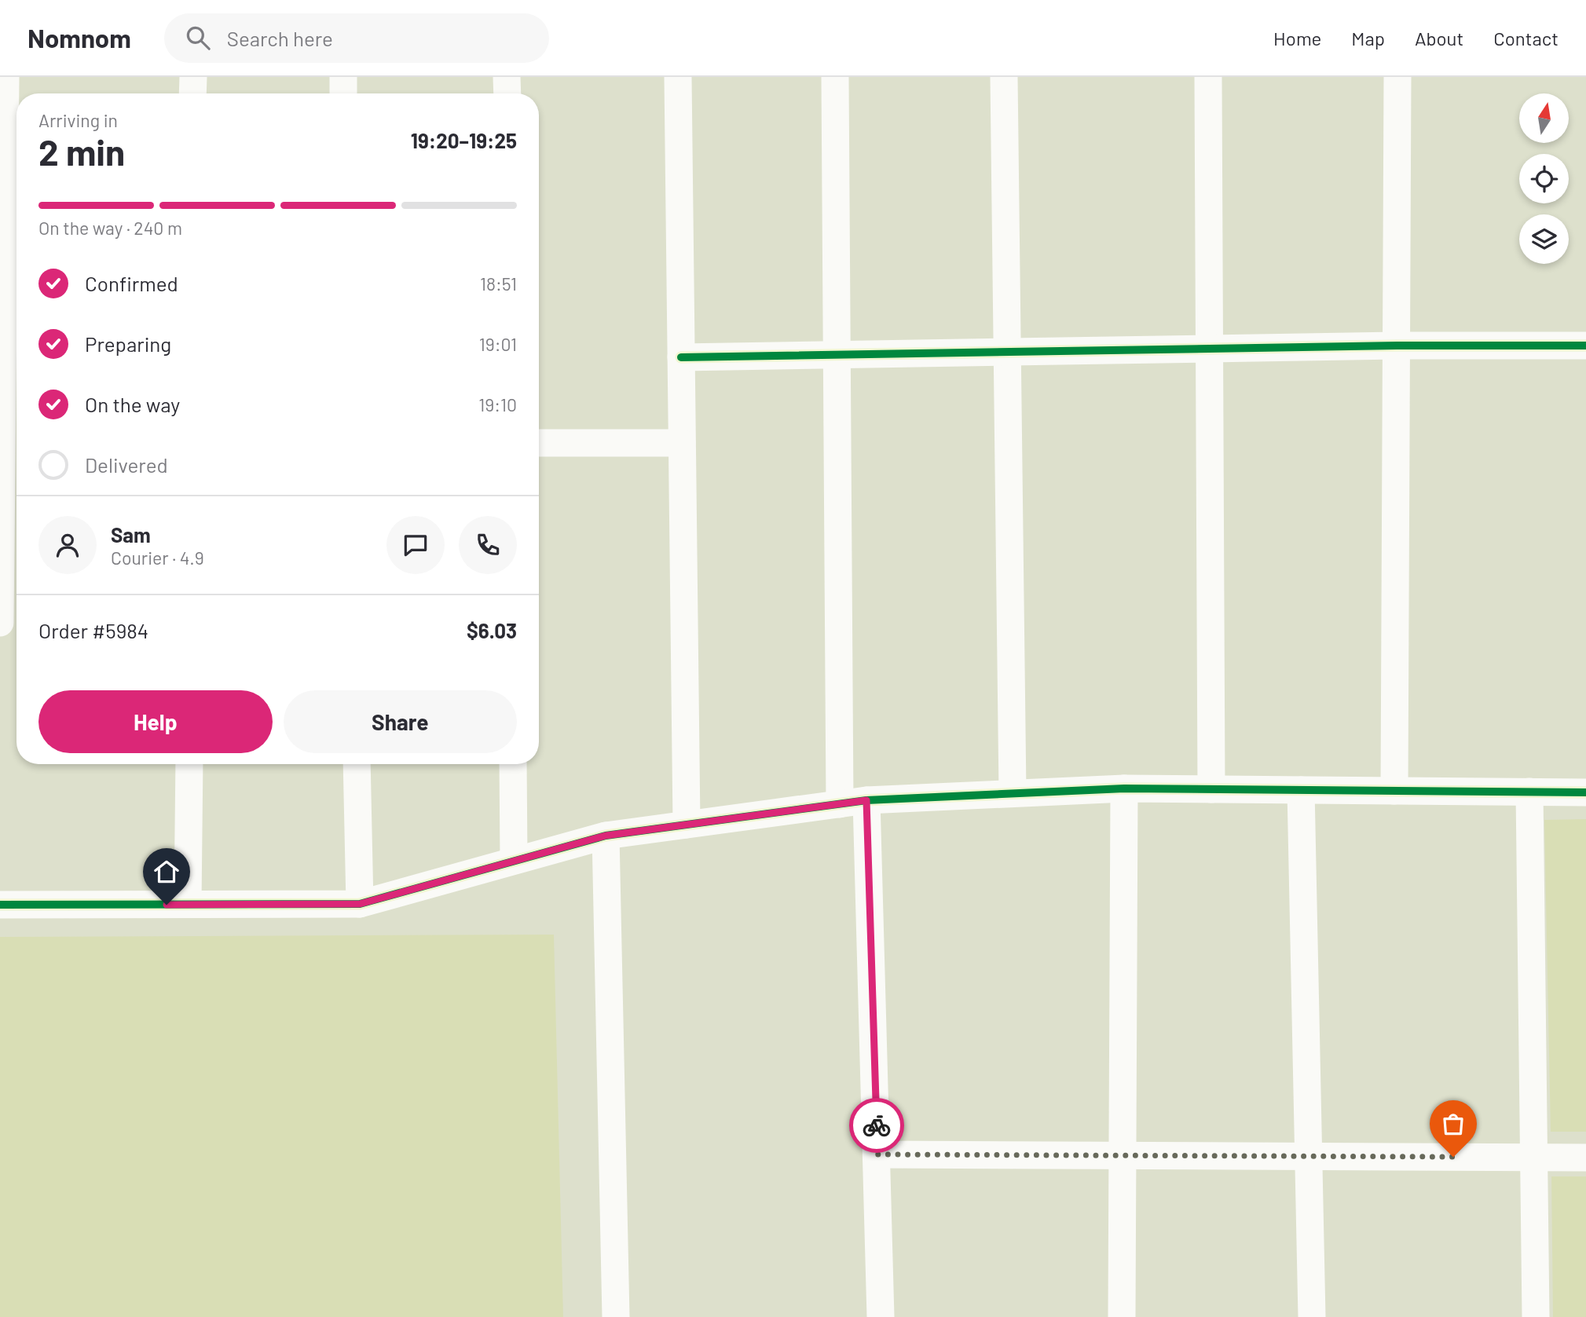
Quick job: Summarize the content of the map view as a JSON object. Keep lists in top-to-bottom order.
{
  "north": "top",
  "page": {
    "header": "Nomnom",
    "search": "Search here",
    "nav": [
      "Home",
      "Map",
      "About",
      "Contact"
    ],
    "heading": ["2 min", "Arriving in", "19:20–19:25"],
    "panel": [
      "Sam",
      "Courier · 4.9",
      "Order #5984",
      "$6.03"
    ],
    "bar": "On the way · 240 m",
    "list": [
      ["Confirmed", "18:51"],
      ["Preparing", "19:01"],
      ["On the way", "19:10"],
      "Delivered"
    ],
    "buttons": ["Help", "Share"]
  }
}
